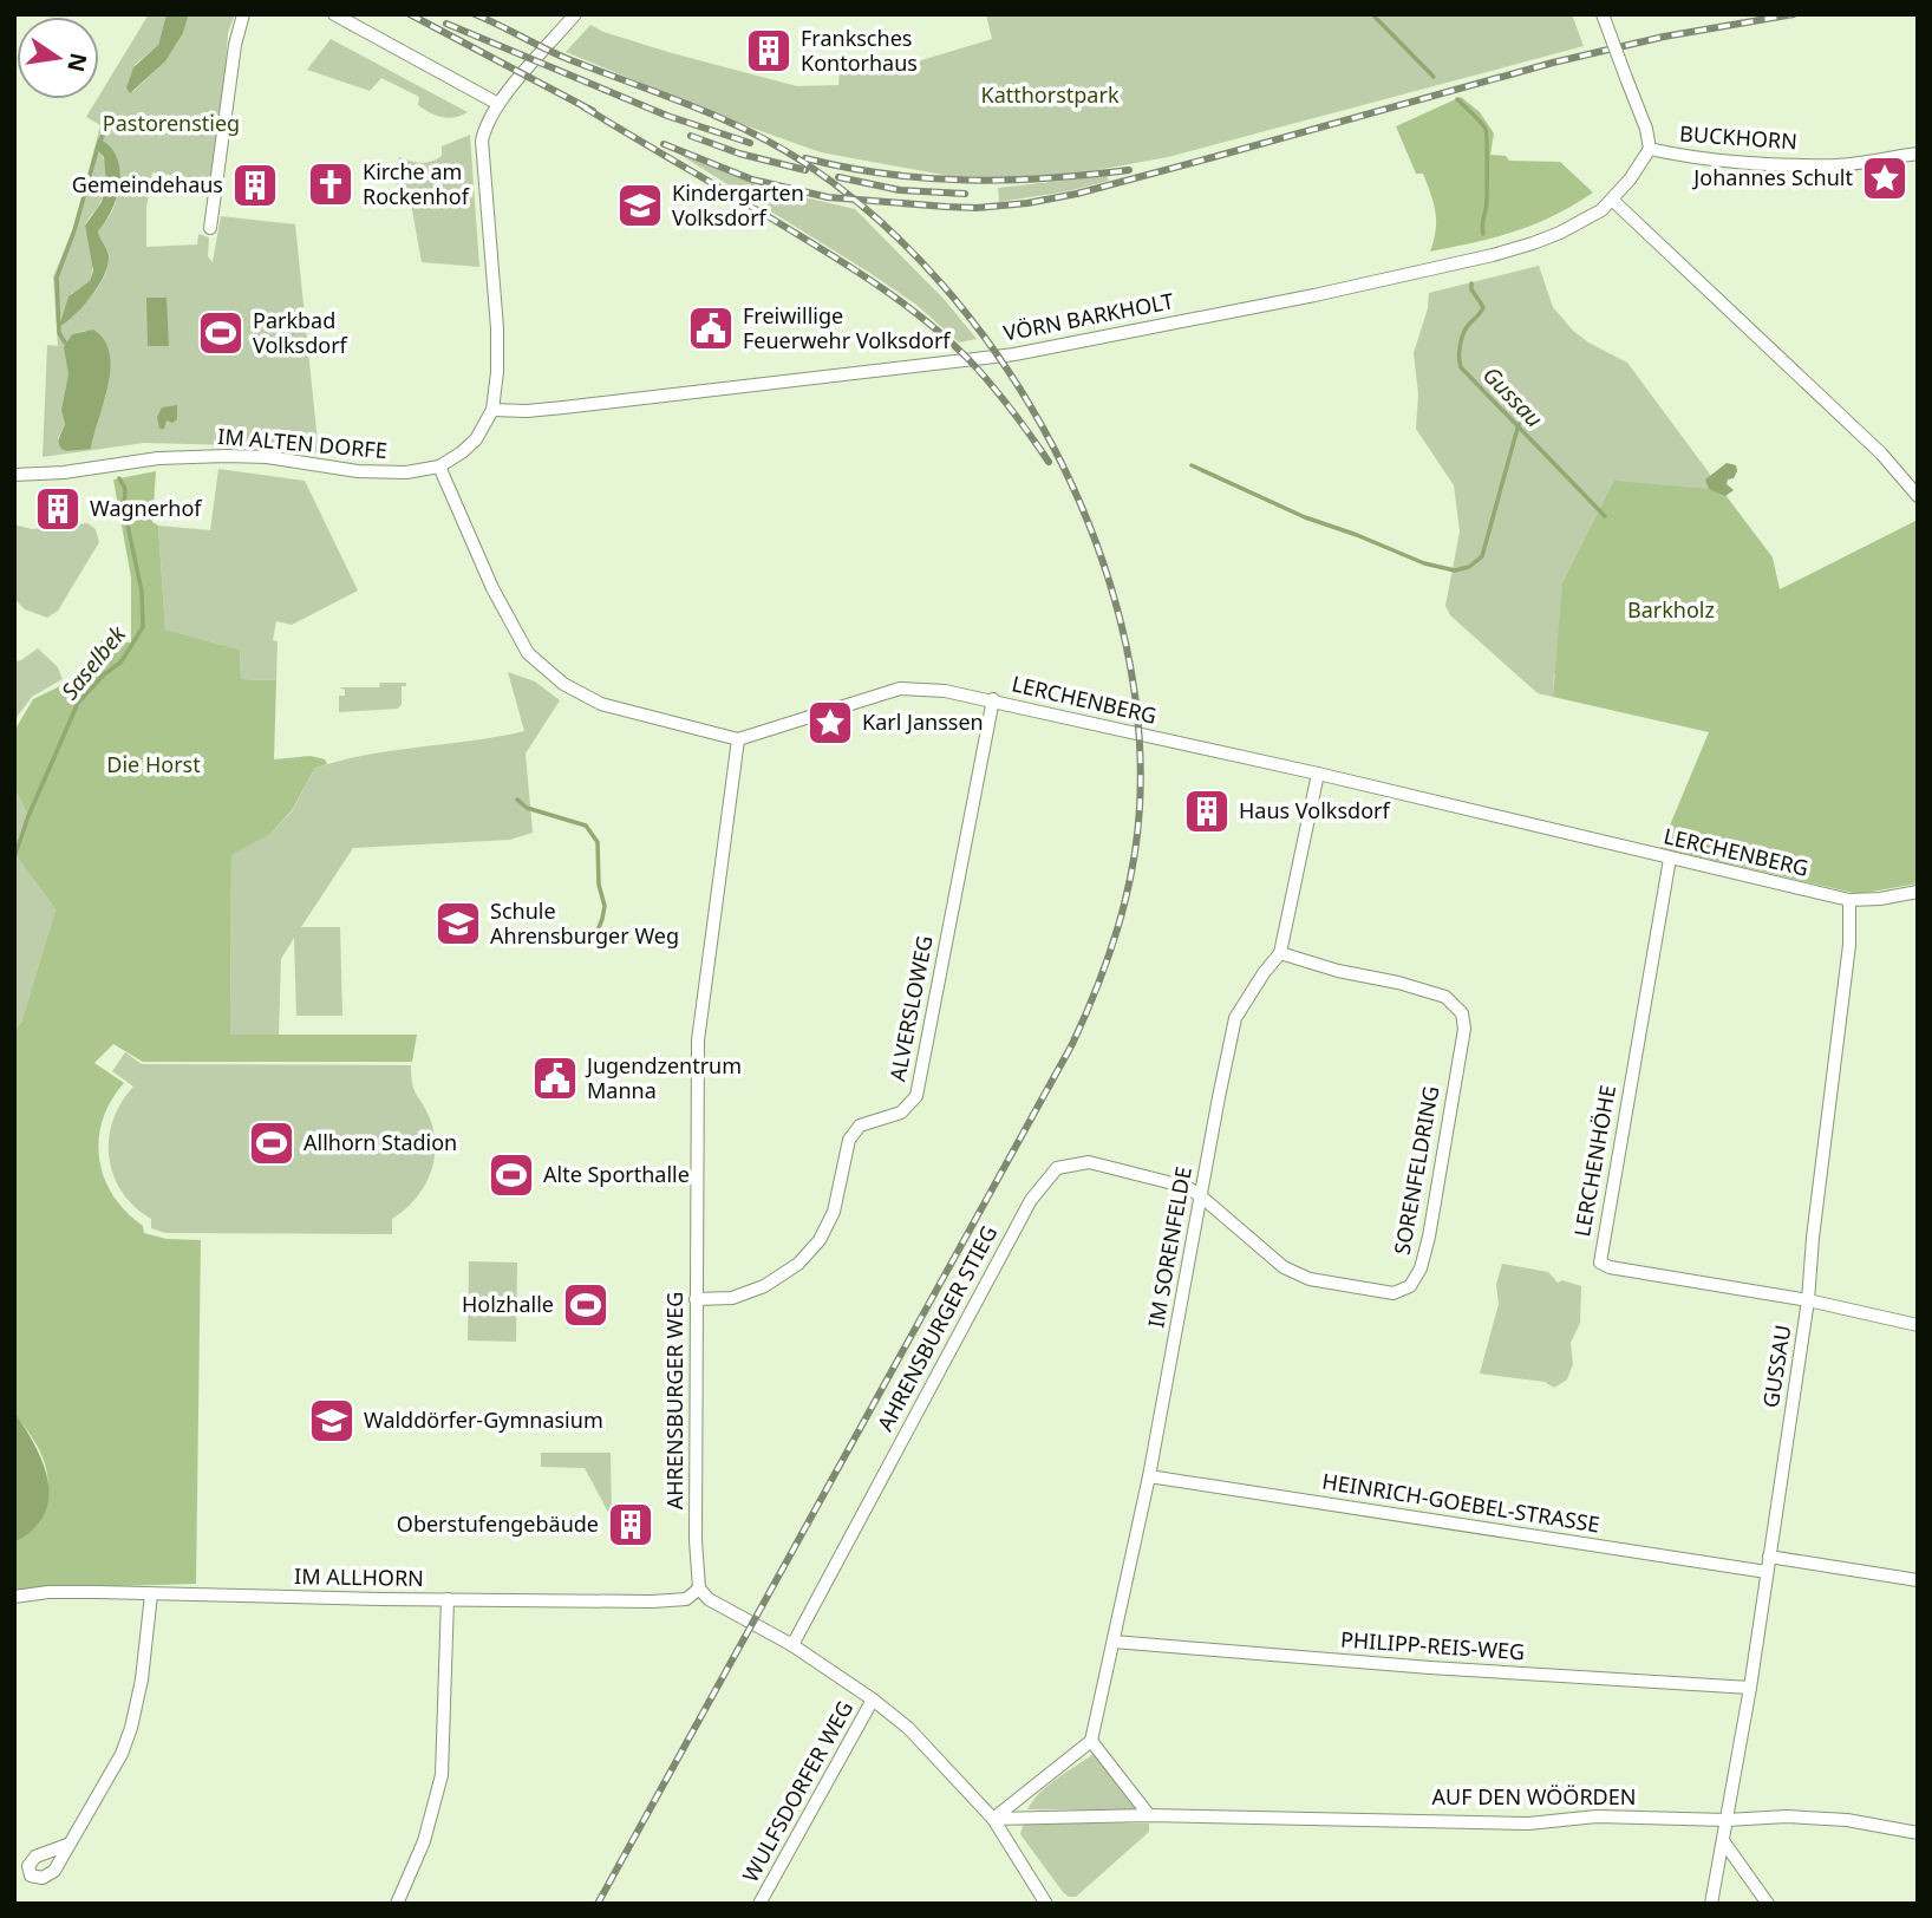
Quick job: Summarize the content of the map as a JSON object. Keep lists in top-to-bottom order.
{
  "streets": {
    "street": [
      "BUCKHORN",
      "VÖRN BARKHOLT",
      "IM ALTEN DORFE",
      "LERCHENBERG",
      "ALVERSLOWEG",
      "LERCHENHÖHE",
      "SORENFELDRING",
      "IM SORENFELDE",
      "AHRENSBURGER STIEG",
      "GUSSAU",
      "AHRENSBURGER WEG",
      "HEINRICH-GOEBEL-STRASSE",
      "IM ALLHORN",
      "PHILIPP-REIS-WEG",
      "WULFSDORFER WEG",
      "AUF DEN WÖÖRDEN"
    ]
  },
  "crossings": [
    ["BUCKHORN", "VÖRN BARKHOLT"],
    ["LERCHENBERG", "ALVERSLOWEG"],
    ["LERCHENBERG", "LERCHENHÖHE"],
    ["LERCHENBERG", "IM SORENFELDE"],
    ["LERCHENBERG", "GUSSAU"],
    ["LERCHENBERG", "AHRENSBURGER WEG"],
    ["ALVERSLOWEG", "AHRENSBURGER WEG"],
    ["LERCHENHÖHE", "GUSSAU"],
    ["SORENFELDRING", "IM SORENFELDE"],
    ["SORENFELDRING", "AHRENSBURGER STIEG"],
    ["IM SORENFELDE", "AHRENSBURGER STIEG"],
    ["IM SORENFELDE", "HEINRICH-GOEBEL-STRASSE"],
    ["IM SORENFELDE", "PHILIPP-REIS-WEG"],
    ["GUSSAU", "HEINRICH-GOEBEL-STRASSE"],
    ["GUSSAU", "PHILIPP-REIS-WEG"],
    ["GUSSAU", "AUF DEN WÖÖRDEN"],
    ["AHRENSBURGER WEG", "IM ALLHORN"]
  ],
  "water": ["Gussau", "Saselbek"],
  "parks": [
    "Katthorstpark",
    "Pastorenstieg",
    "Barkholz",
    "Die Horst"
  ],
  "places": {
    "building": [
      "Franksches Kontorhaus",
      "Gemeindehaus",
      "Wagnerhof",
      "Haus Volksdorf",
      "Oberstufengebäude"
    ],
    "place": ["Johannes Schult", "Karl Janssen"],
    "church": ["Kirche am Rockenhof"],
    "school or university": ["Kindergarten Volksdorf", "Schule Ahrensburger Weg", "Walddörfer-Gymnasium"],
    "public building": ["Freiwillige Feuerwehr Volksdorf", "Jugendzentrum Manna"],
    "sports": [
      "Parkbad Volksdorf",
      "Allhorn Stadion",
      "Alte Sporthalle",
      "Holzhalle"
    ]
  },
  "north": "right"
}
